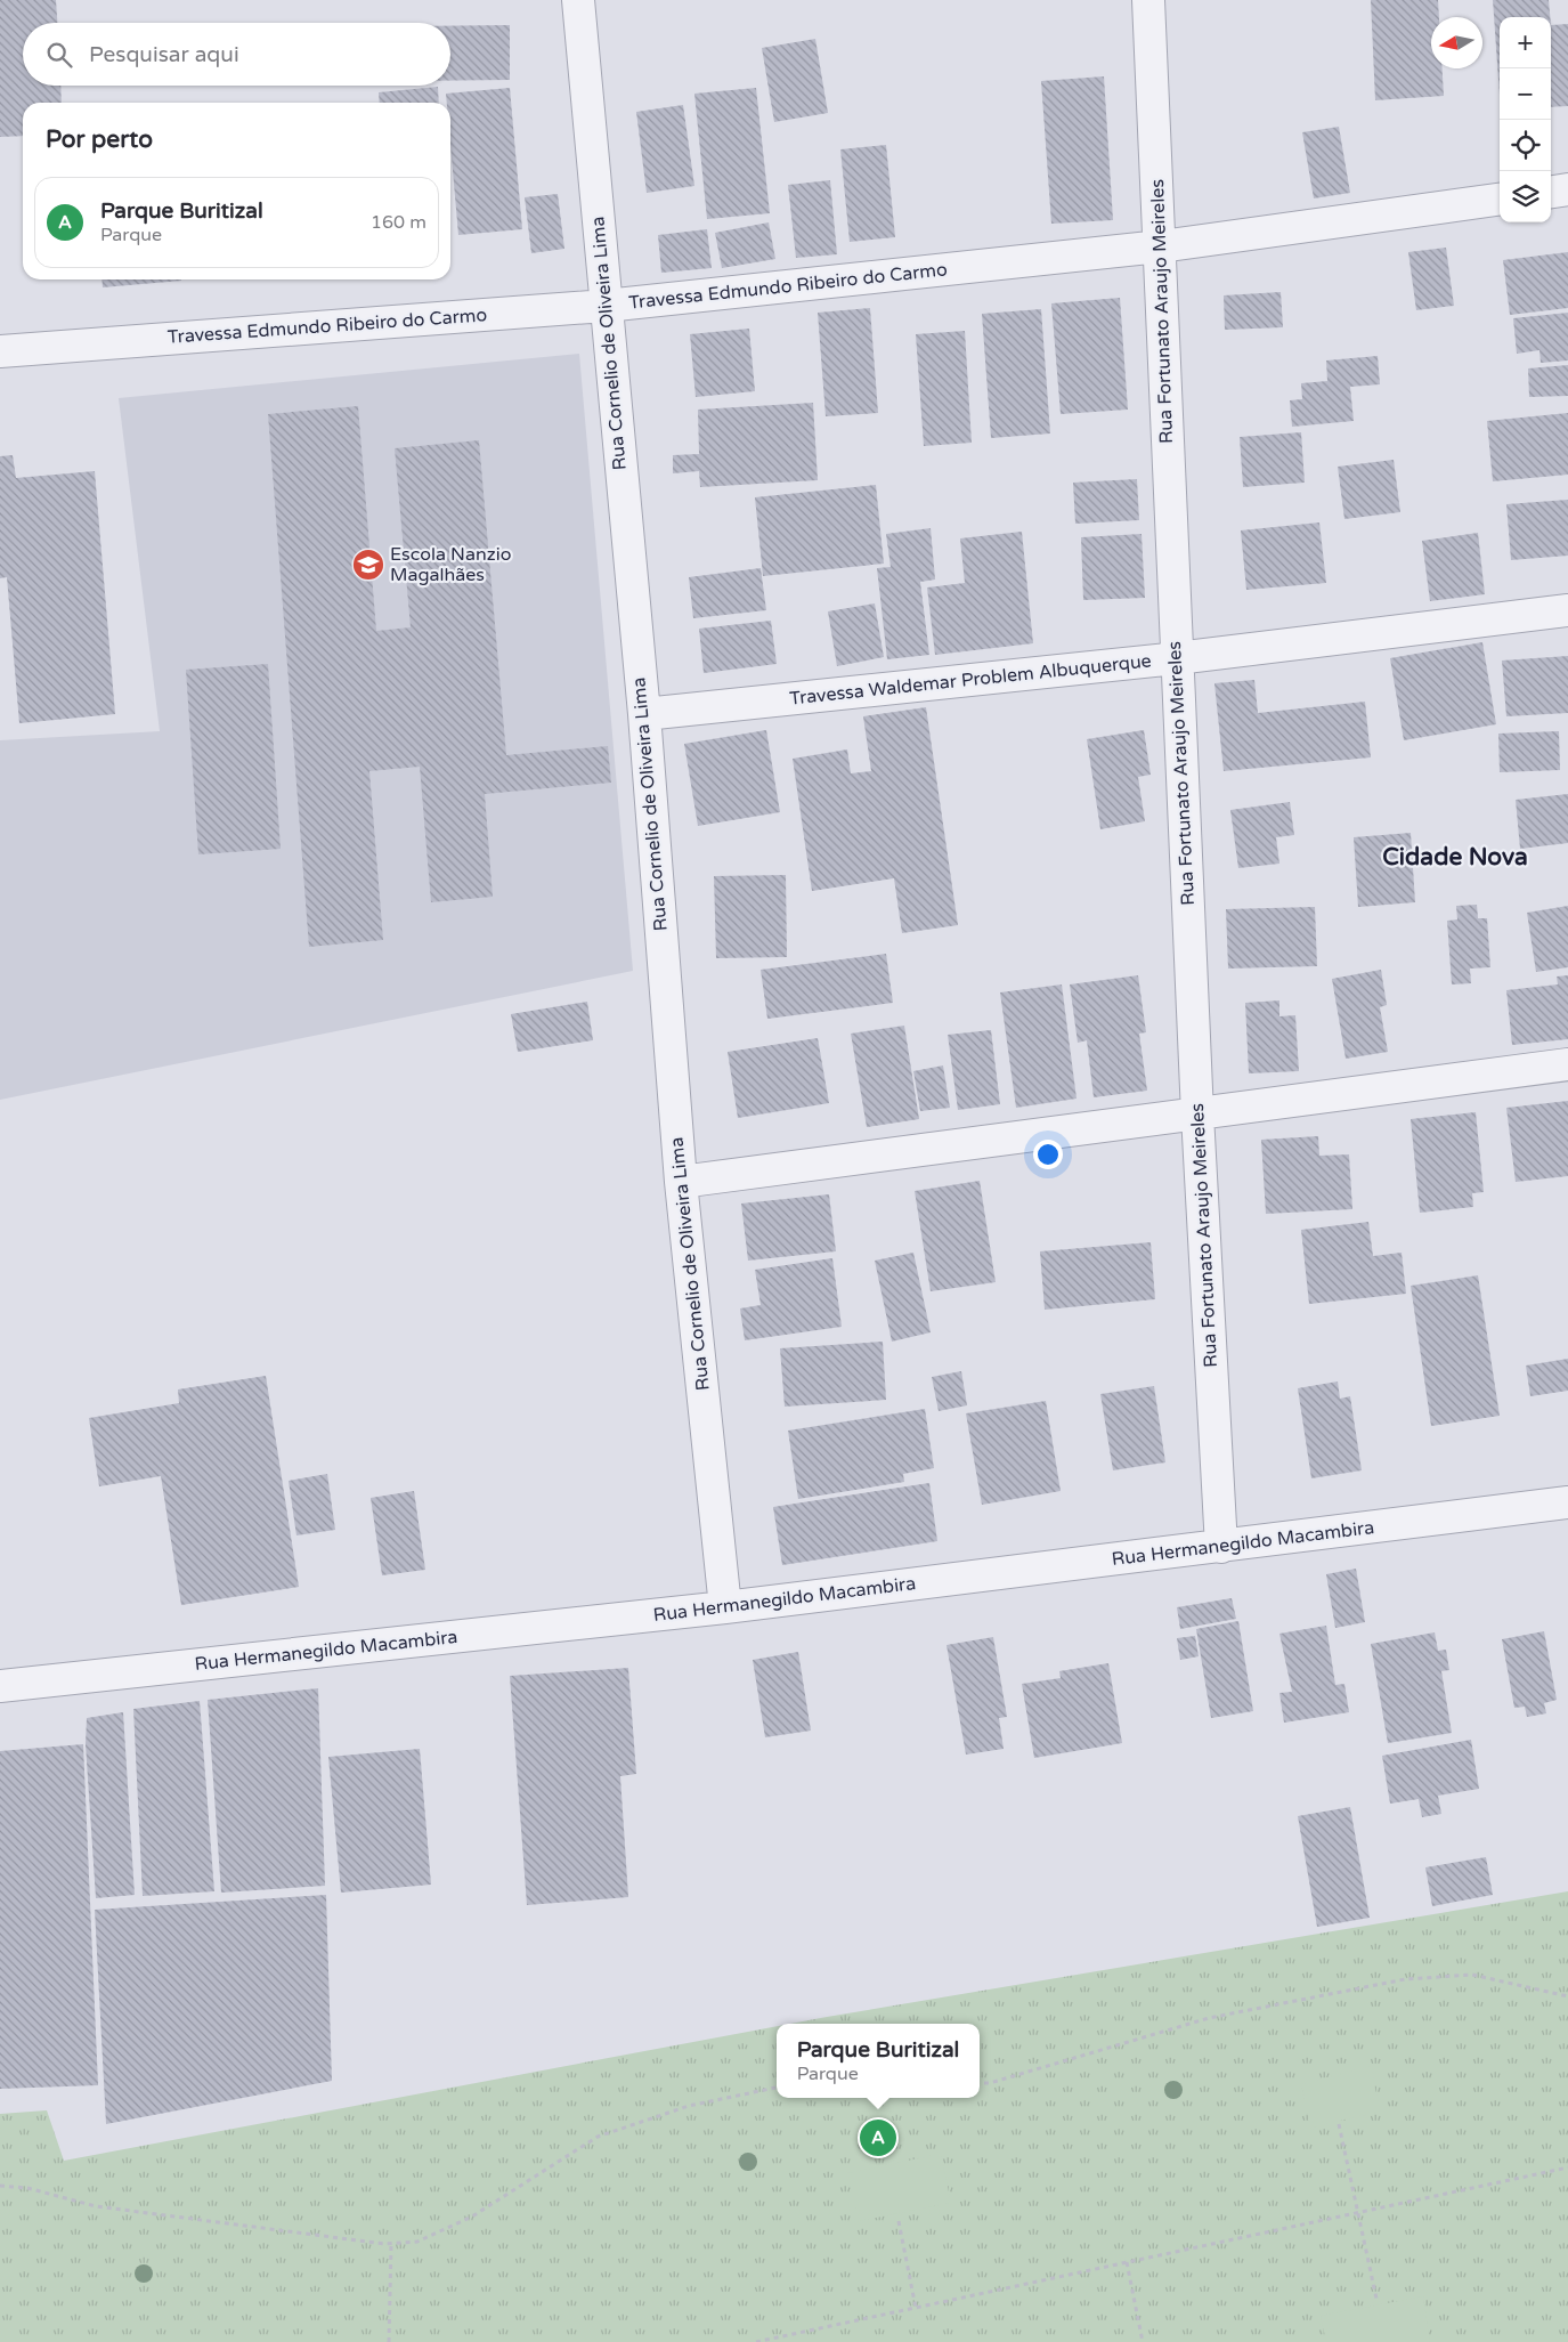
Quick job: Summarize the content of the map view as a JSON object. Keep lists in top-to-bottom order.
{
  "streets": {
    "street": [
      "Travessa Edmundo Ribeiro do Carmo",
      "Rua Fortunato Araujo Meireles",
      "Rua Cornelio de Oliveira Lima",
      "Travessa Waldemar Problem Albuquerque",
      "Rua Hermanegildo Macambira"
    ]
  },
  "crossings": [
    ["Travessa Edmundo Ribeiro do Carmo", "Rua Fortunato Araujo Meireles"],
    ["Travessa Edmundo Ribeiro do Carmo", "Rua Cornelio de Oliveira Lima"],
    ["Rua Fortunato Araujo Meireles", "Travessa Waldemar Problem Albuquerque"],
    ["Rua Fortunato Araujo Meireles", "Rua Hermanegildo Macambira"],
    ["Rua Cornelio de Oliveira Lima", "Travessa Waldemar Problem Albuquerque"],
    ["Rua Cornelio de Oliveira Lima", "Rua Hermanegildo Macambira"]
  ],
  "districts": ["Cidade Nova"],
  "places": {
    "school or university": ["Escola Nanzio Magalhães"]
  },
  "north": "left",
  "page": {
    "map_buttons": ["+", "−"],
    "search": "Pesquisar aqui",
    "heading": "Por perto",
    "list": [
      {
        "mark": "A",
        "name": "Parque Buritizal",
        "note": "Parque",
        "value": "160 m"
      }
    ],
    "popup": ["Parque Buritizal", "Parque"],
    "pins": "A"
  }
}
